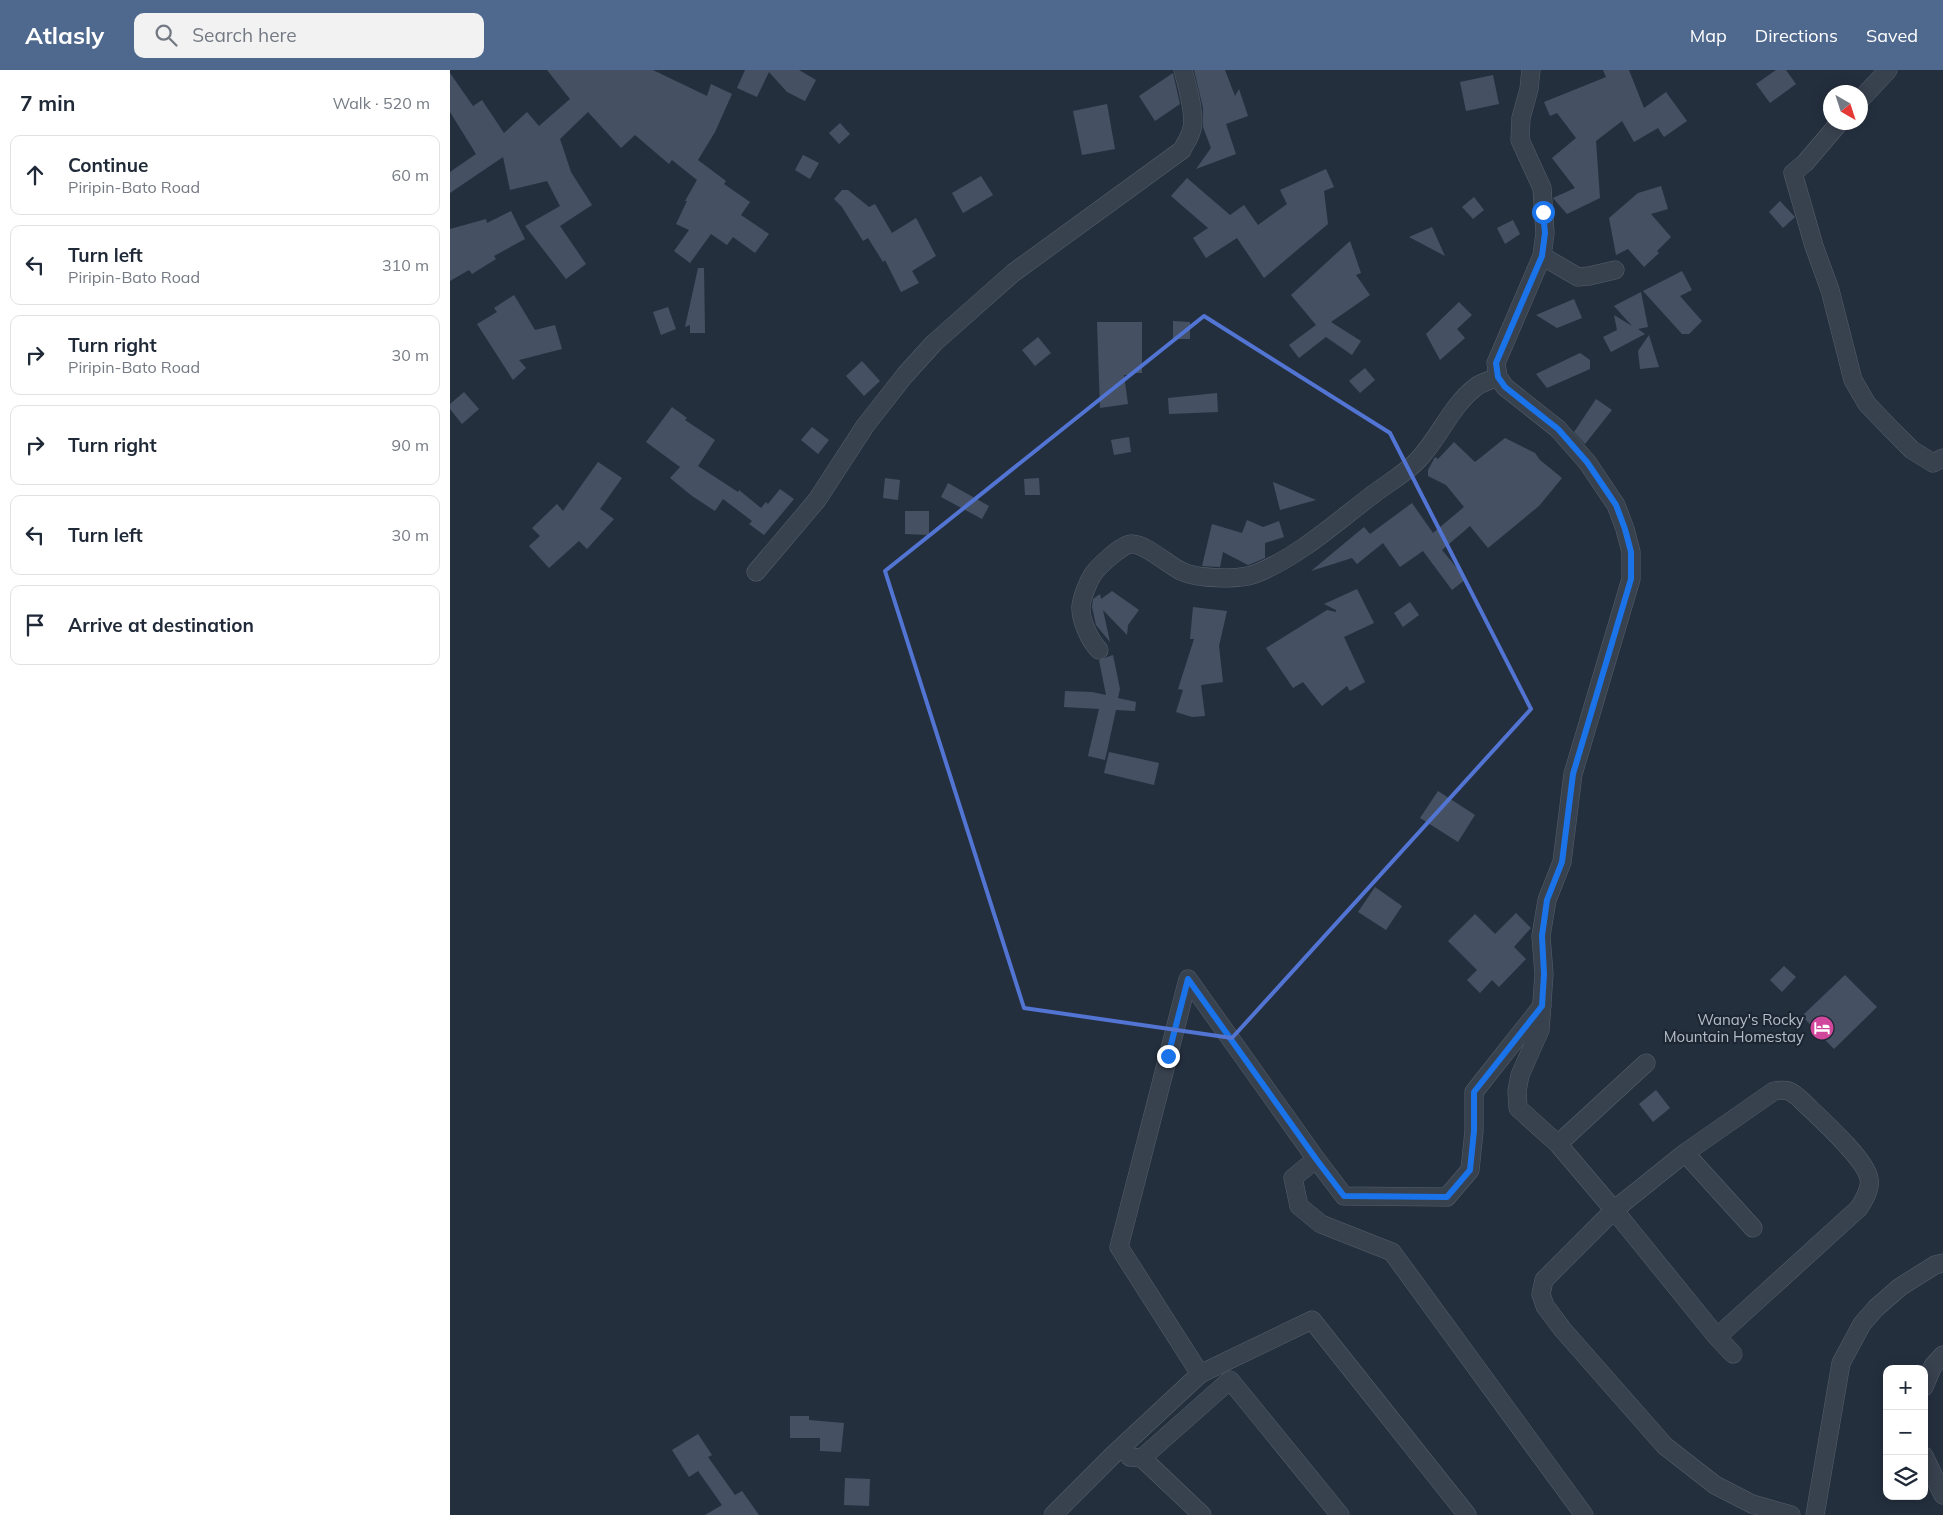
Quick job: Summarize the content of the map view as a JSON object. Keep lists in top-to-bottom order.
{
  "places": {
    "hotel": ["Wanay's Rocky Mountain Homestay"]
  },
  "north": "bottom right",
  "page": {
    "header": "Atlasly",
    "search": "Search here",
    "nav": ["Map", "Directions", "Saved"],
    "heading": ["7 min", "Walk · 520 m"],
    "list": [
      ["Continue", "Piripin-Bato Road", "60 m"],
      ["Turn left", "Piripin-Bato Road", "310 m"],
      ["Turn right", "Piripin-Bato Road", "30 m"],
      ["Turn right", "90 m"],
      ["Turn left", "30 m"],
      "Arrive at destination"
    ],
    "map_buttons": ["+", "−"]
  }
}
